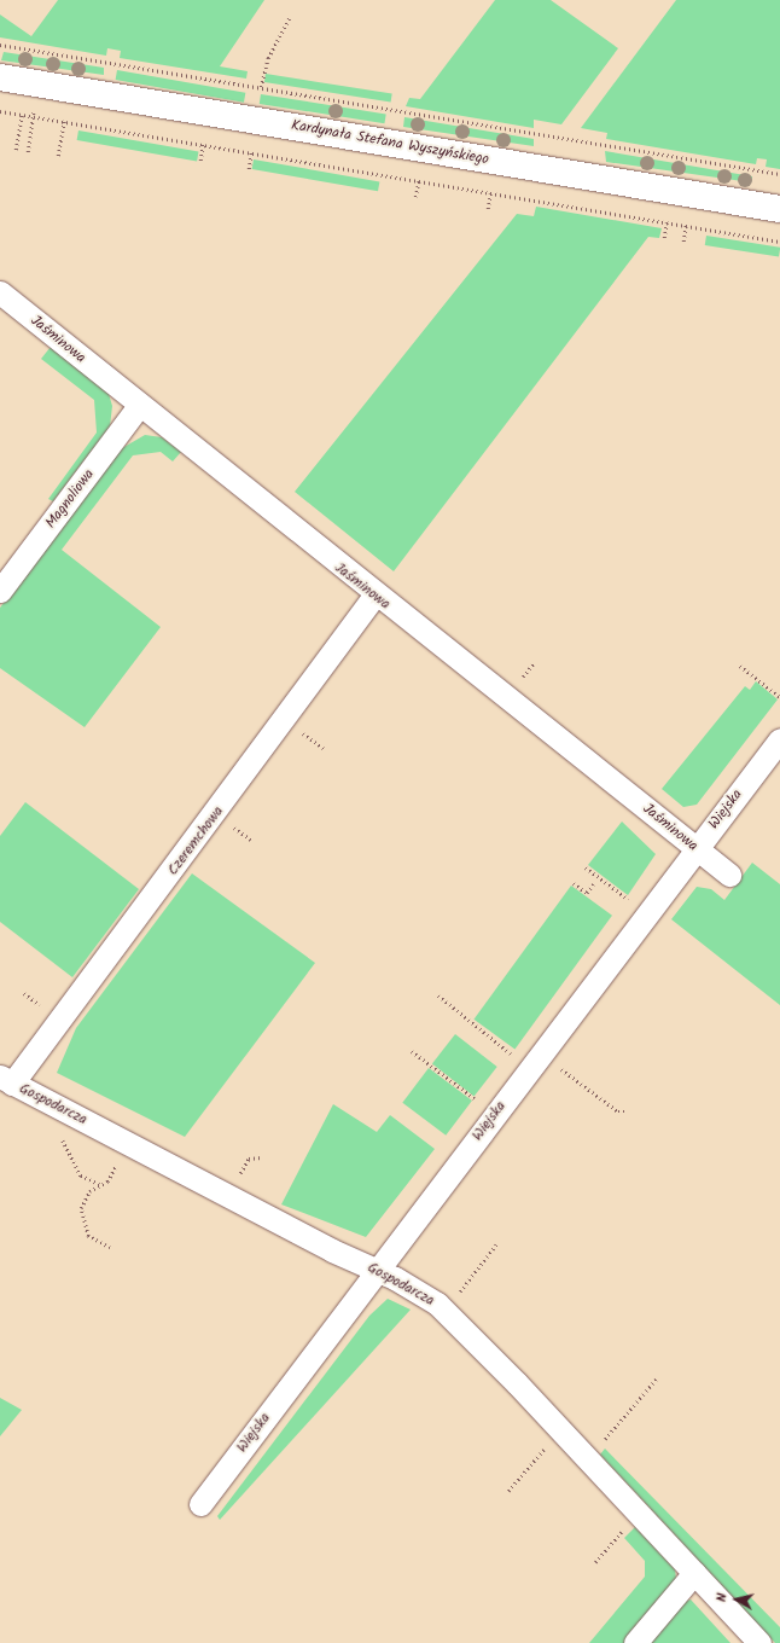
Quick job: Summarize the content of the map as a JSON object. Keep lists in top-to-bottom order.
{
  "streets": {
    "street": [
      "Kardynała Stefana Wyszyńskiego",
      "Jaśminowa",
      "Magnoliowa",
      "Wiejska",
      "Czeremchowa",
      "Gospodarcza"
    ]
  },
  "crossings": [
    ["Jaśminowa", "Magnoliowa"],
    ["Jaśminowa", "Wiejska"],
    ["Jaśminowa", "Czeremchowa"],
    ["Wiejska", "Gospodarcza"],
    ["Czeremchowa", "Gospodarcza"]
  ],
  "north": "left"
}
